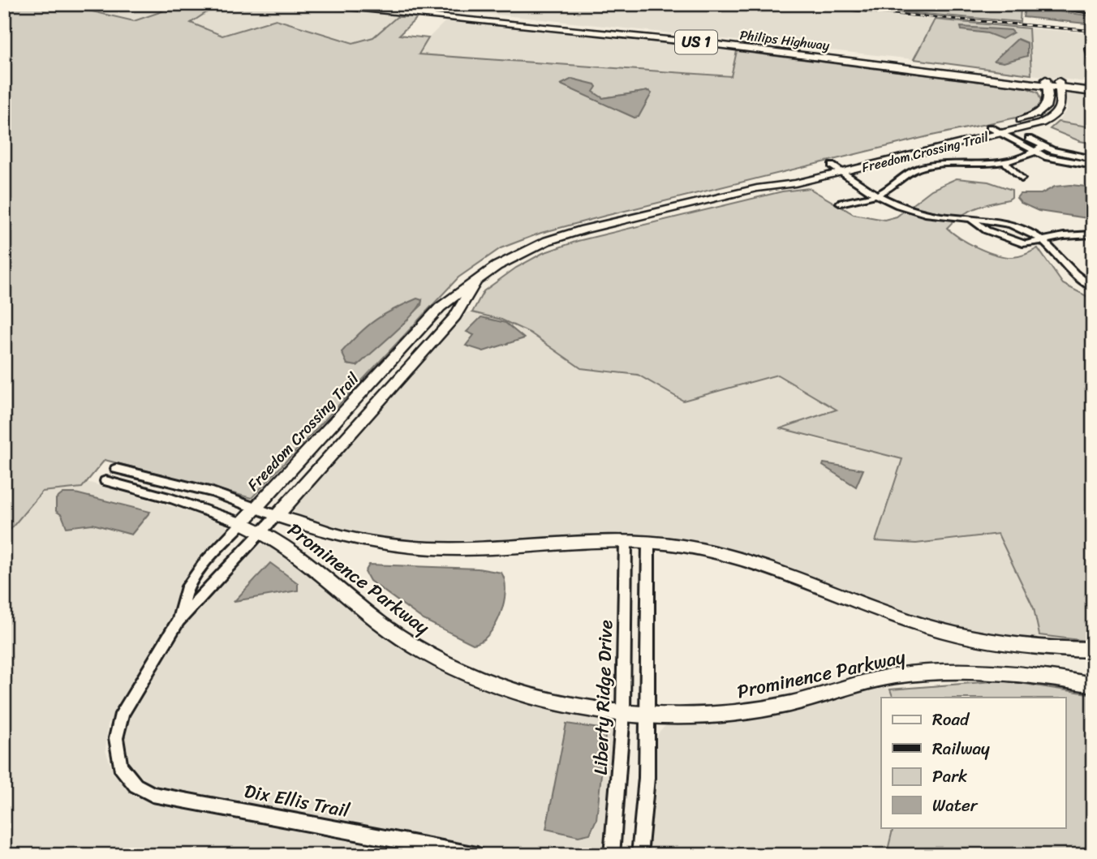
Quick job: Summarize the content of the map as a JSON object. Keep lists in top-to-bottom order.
{
  "streets": {
    "main road": ["Philips Highway", "US 1"],
    "street": [
      "Freedom Crossing Trail",
      "Prominence Parkway",
      "Liberty Ridge Drive",
      "Dix Ellis Trail"
    ]
  },
  "crossings": [
    ["Freedom Crossing Trail", "Prominence Parkway"],
    ["Freedom Crossing Trail", "Dix Ellis Trail"],
    ["Prominence Parkway", "Liberty Ridge Drive"]
  ],
  "legend": [
    "Road",
    "Railway",
    "Park",
    "Water"
  ]
}
